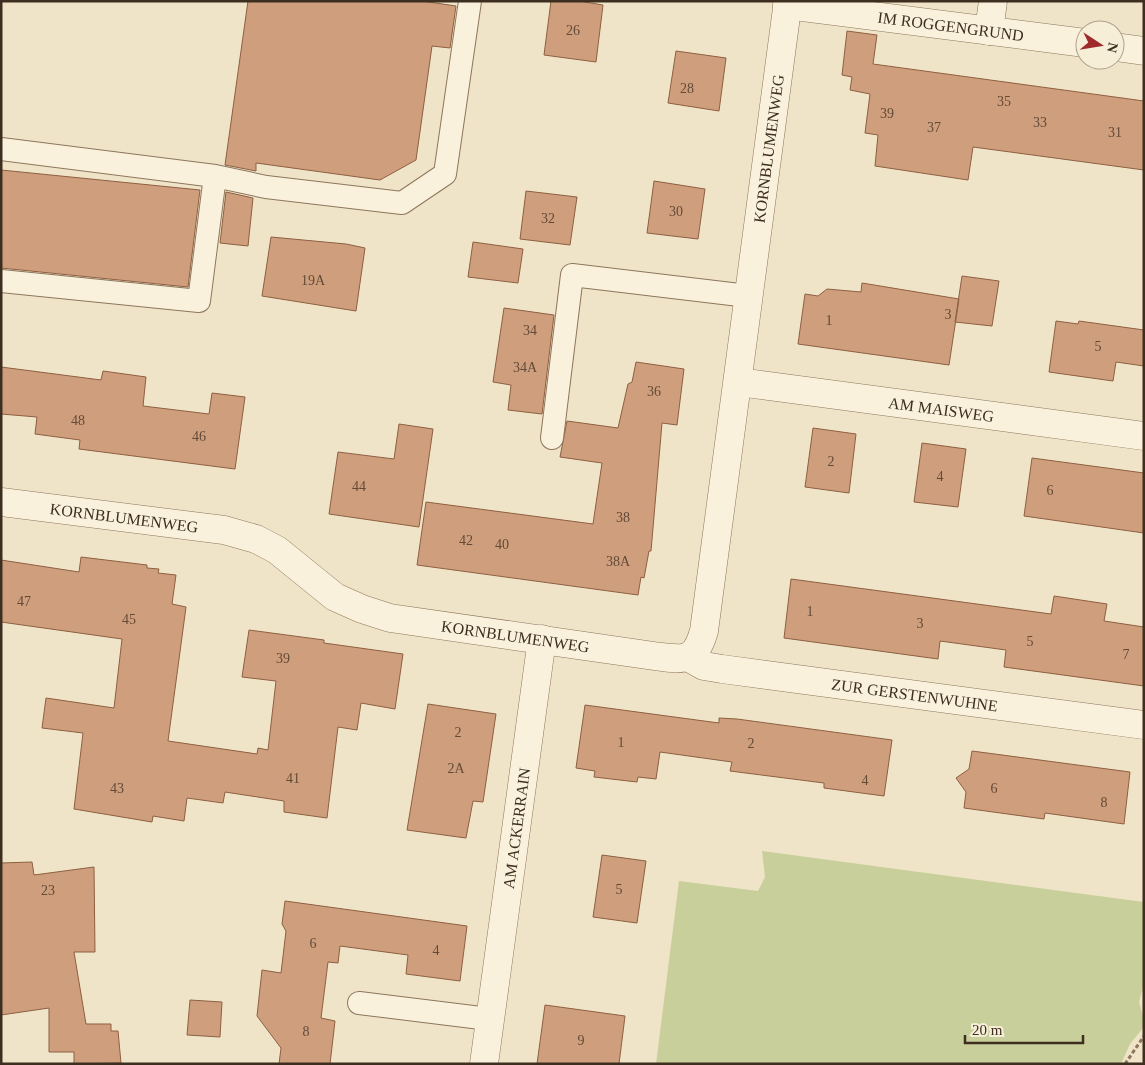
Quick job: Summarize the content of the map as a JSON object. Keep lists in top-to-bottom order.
{
  "streets": {
    "street": [
      "IM ROGGENGRUND",
      "KORNBLUMENWEG",
      "AM MAISWEG",
      "ZUR GERSTENWUHNE",
      "AM ACKERRAIN"
    ]
  },
  "crossings": [
    ["IM ROGGENGRUND", "KORNBLUMENWEG"],
    ["KORNBLUMENWEG", "AM MAISWEG"],
    ["KORNBLUMENWEG", "ZUR GERSTENWUHNE"],
    ["KORNBLUMENWEG", "AM ACKERRAIN"]
  ],
  "house_numbers": [
    "26",
    "28",
    "35",
    "39",
    "33",
    "37",
    "31",
    "30",
    "32",
    "19A",
    "3",
    "1",
    "34",
    "5",
    "34A",
    "36",
    "48",
    "46",
    "2",
    "4",
    "44",
    "6",
    "38",
    "42",
    "40",
    "38A",
    "47",
    "1",
    "45",
    "3",
    "5",
    "7",
    "39",
    "2",
    "1",
    "2",
    "2A",
    "41",
    "4",
    "43",
    "6",
    "8",
    "5",
    "23",
    "6",
    "4",
    "8",
    "9"
  ],
  "scale_bar": "20 m",
  "north": "right"
}
